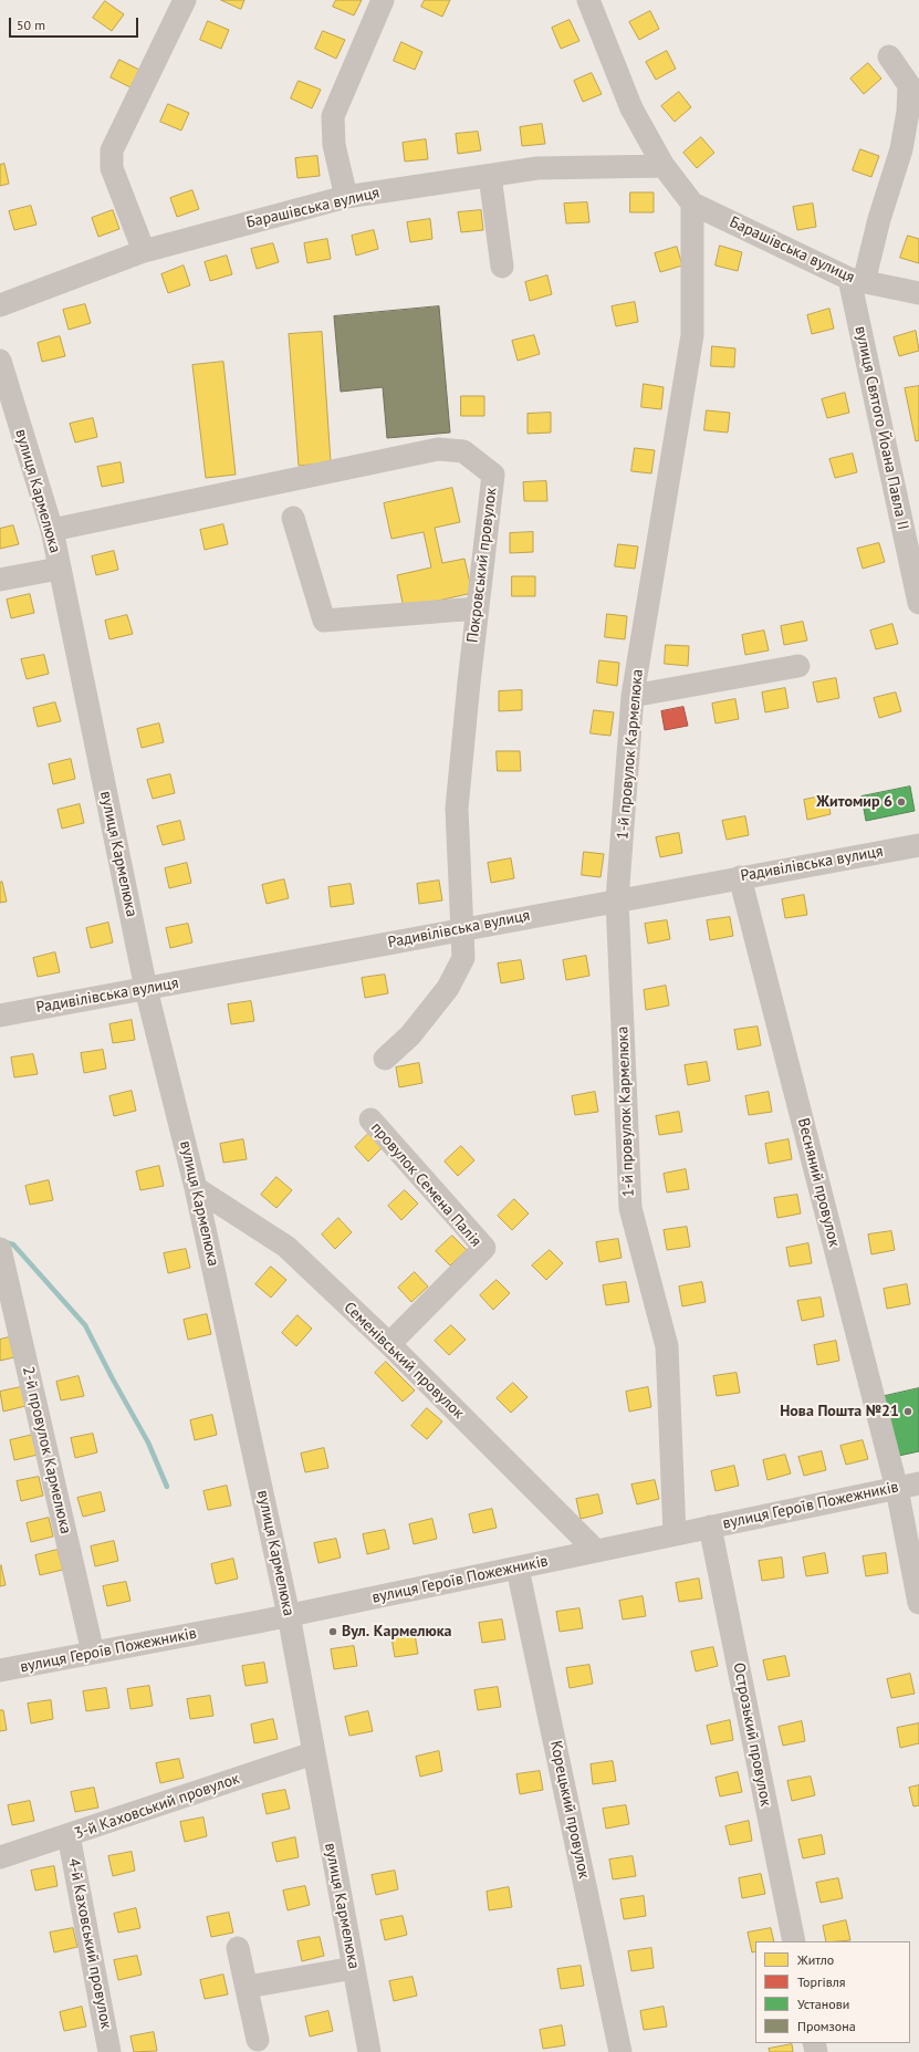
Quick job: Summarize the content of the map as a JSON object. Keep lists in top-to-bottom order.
{
  "streets": {
    "street": [
      "Барашівська вулиця",
      "вулиця Святого Йоана Павла II",
      "вулиця Кармелюка",
      "Покровський провулок",
      "1-й провулок Кармелюка",
      "Радивілівська вулиця",
      "Весняний провулок",
      "провулок Семена Палія",
      "Семенівський провулок",
      "2-й провулок Кармелюка",
      "вулиця Героїв Пожежників",
      "Острозький провулок",
      "3-й Каховський провулок",
      "Корецький провулок",
      "4-й Каховський провулок"
    ]
  },
  "crossings": [
    ["Барашівська вулиця", "вулиця Святого Йоана Павла II"],
    ["Барашівська вулиця", "1-й провулок Кармелюка"],
    ["вулиця Кармелюка", "Покровський провулок"],
    ["вулиця Кармелюка", "Радивілівська вулиця"],
    ["вулиця Кармелюка", "Семенівський провулок"],
    ["вулиця Кармелюка", "вулиця Героїв Пожежників"],
    ["вулиця Кармелюка", "3-й Каховський провулок"],
    ["Покровський провулок", "Радивілівська вулиця"],
    ["1-й провулок Кармелюка", "Радивілівська вулиця"],
    ["1-й провулок Кармелюка", "вулиця Героїв Пожежників"],
    ["Радивілівська вулиця", "Весняний провулок"],
    ["Весняний провулок", "вулиця Героїв Пожежників"],
    ["провулок Семена Палія", "Семенівський провулок"],
    ["Семенівський провулок", "вулиця Героїв Пожежників"],
    ["2-й провулок Кармелюка", "вулиця Героїв Пожежників"],
    ["вулиця Героїв Пожежників", "Острозький провулок"],
    ["вулиця Героїв Пожежників", "Корецький провулок"],
    ["3-й Каховський провулок", "4-й Каховський провулок"]
  ],
  "places": ["Житомир 6", "Нова Пошта №21", "Вул. Кармелюка"],
  "legend": [
    "Житло",
    "Торгівля",
    "Установи",
    "Промзона"
  ],
  "scale_bar": "50 m"
}
